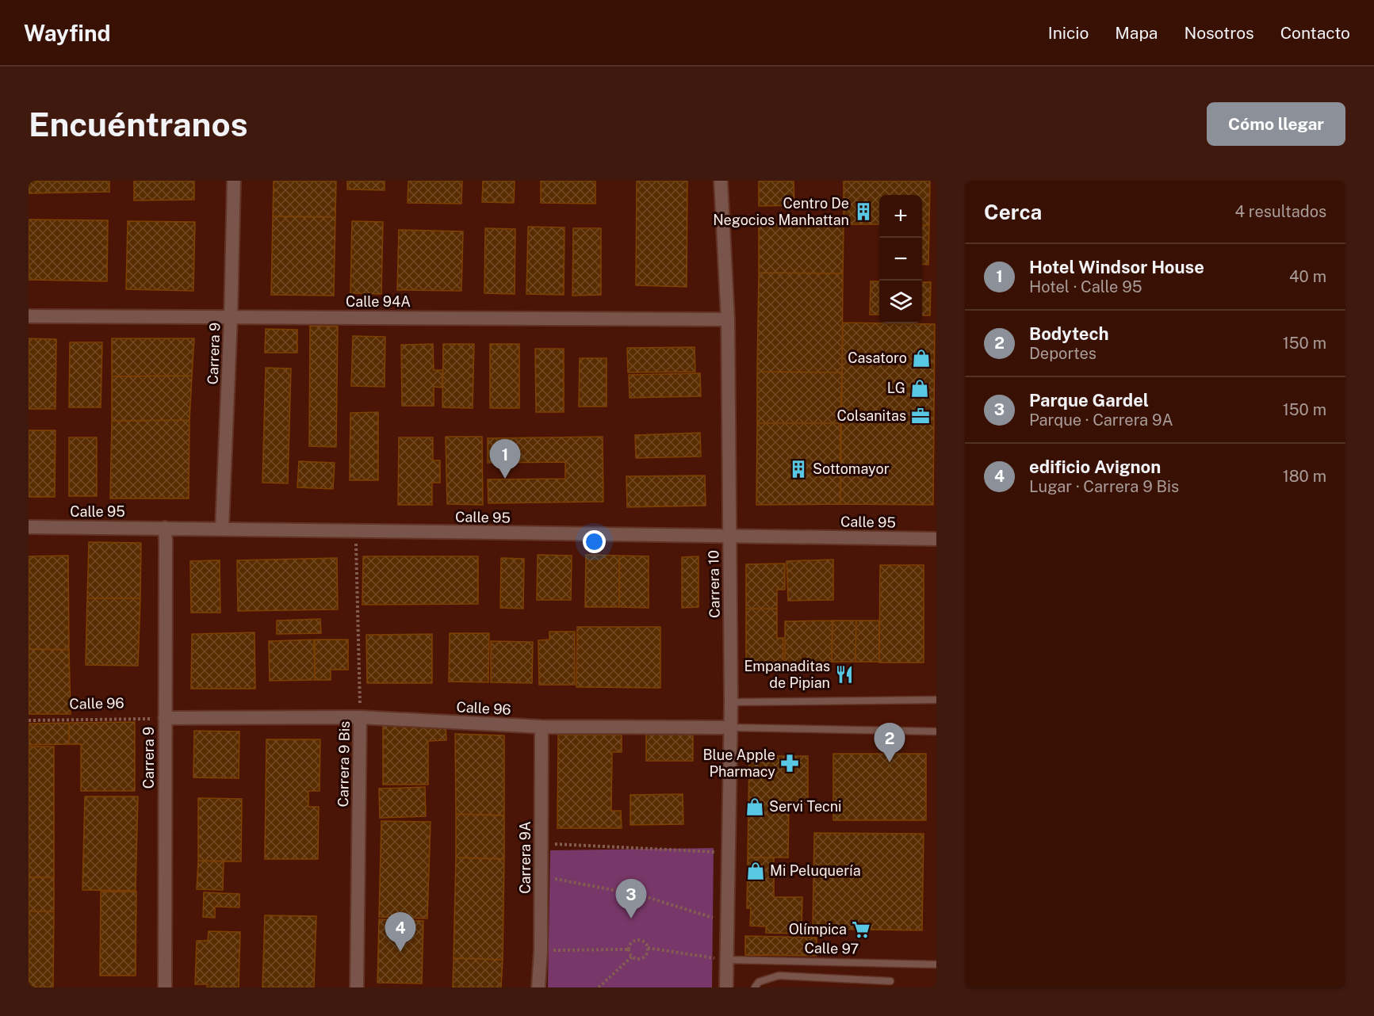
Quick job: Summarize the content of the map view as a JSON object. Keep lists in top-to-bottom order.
{
  "streets": {
    "street": [
      "Calle 94A",
      "Carrera 9",
      "Calle 95",
      "Carrera 10",
      "Calle 96",
      "Carrera 9 Bis",
      "Carrera 9A"
    ],
    "lane": ["Calle 97"]
  },
  "crossings": [
    ["Calle 94A", "Carrera 9"],
    ["Calle 94A", "Carrera 10"],
    ["Carrera 9", "Calle 95"],
    ["Carrera 9", "Calle 96"],
    ["Calle 95", "Carrera 10"],
    ["Carrera 10", "Calle 96"],
    ["Carrera 10", "Calle 97"],
    ["Calle 96", "Carrera 9 Bis"],
    ["Calle 96", "Carrera 9A"]
  ],
  "places": {
    "building": ["Centro De Negocios Manhattan", "Sottomayor"],
    "shop": [
      "Casatoro",
      "LG",
      "Servi Tecni",
      "Mi Peluquería"
    ],
    "office": ["Colsanitas"],
    "restaurant": ["Empanaditas de Pipian"],
    "pharmacy": ["Blue Apple Pharmacy"],
    "supermarket": ["Olímpica"]
  },
  "page": {
    "header": "Wayfind",
    "nav": [
      "Inicio",
      "Mapa",
      "Nosotros",
      "Contacto"
    ],
    "buttons": "Cómo llegar",
    "title": "Encuéntranos",
    "heading": ["Cerca", "4 resultados"],
    "map_buttons": ["+", "−"],
    "list": [
      {
        "mark": "1",
        "name": "Hotel Windsor House",
        "note": "Hotel · Calle 95",
        "value": "40 m"
      },
      {
        "mark": "2",
        "name": "Bodytech",
        "note": "Deportes",
        "value": "150 m"
      },
      {
        "mark": "3",
        "name": "Parque Gardel",
        "note": "Parque · Carrera 9A",
        "value": "150 m"
      },
      {
        "mark": "4",
        "name": "edificio Avignon",
        "note": "Lugar · Carrera 9 Bis",
        "value": "180 m"
      }
    ],
    "pins": [
      "1",
      "2",
      "3",
      "4"
    ]
  }
}
